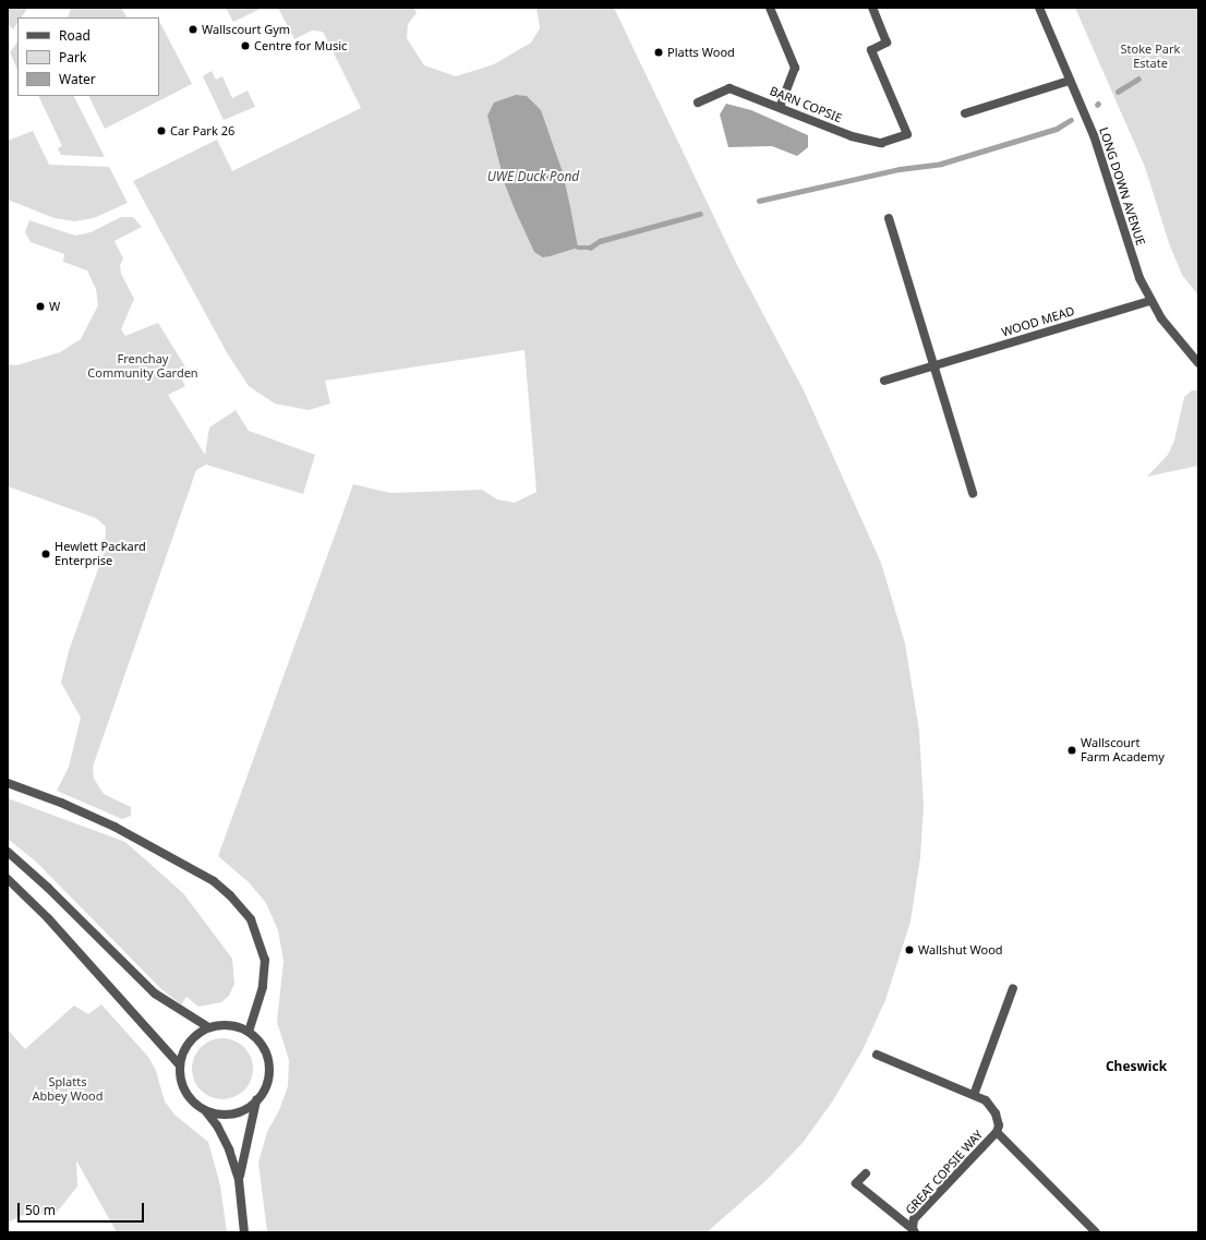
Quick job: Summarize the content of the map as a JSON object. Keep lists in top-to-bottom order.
{
  "streets": {
    "street": [
      "BARN COPSIE",
      "LONG DOWN AVENUE",
      "WOOD MEAD",
      "GREAT COPSIE WAY"
    ]
  },
  "crossings": [
    ["LONG DOWN AVENUE", "WOOD MEAD"]
  ],
  "districts": ["Cheswick"],
  "water": ["UWE Duck Pond"],
  "parks": ["Stoke Park Estate", "Frenchay Community Garden", "Splatts Abbey Wood"],
  "places": [
    "Wallscourt Gym",
    "Centre for Music",
    "Platts Wood",
    "Car Park 26",
    "W",
    "Hewlett Packard Enterprise",
    "Wallscourt Farm Academy",
    "Wallshut Wood"
  ],
  "legend": ["Road", "Park", "Water"],
  "scale_bar": "50 m"
}
